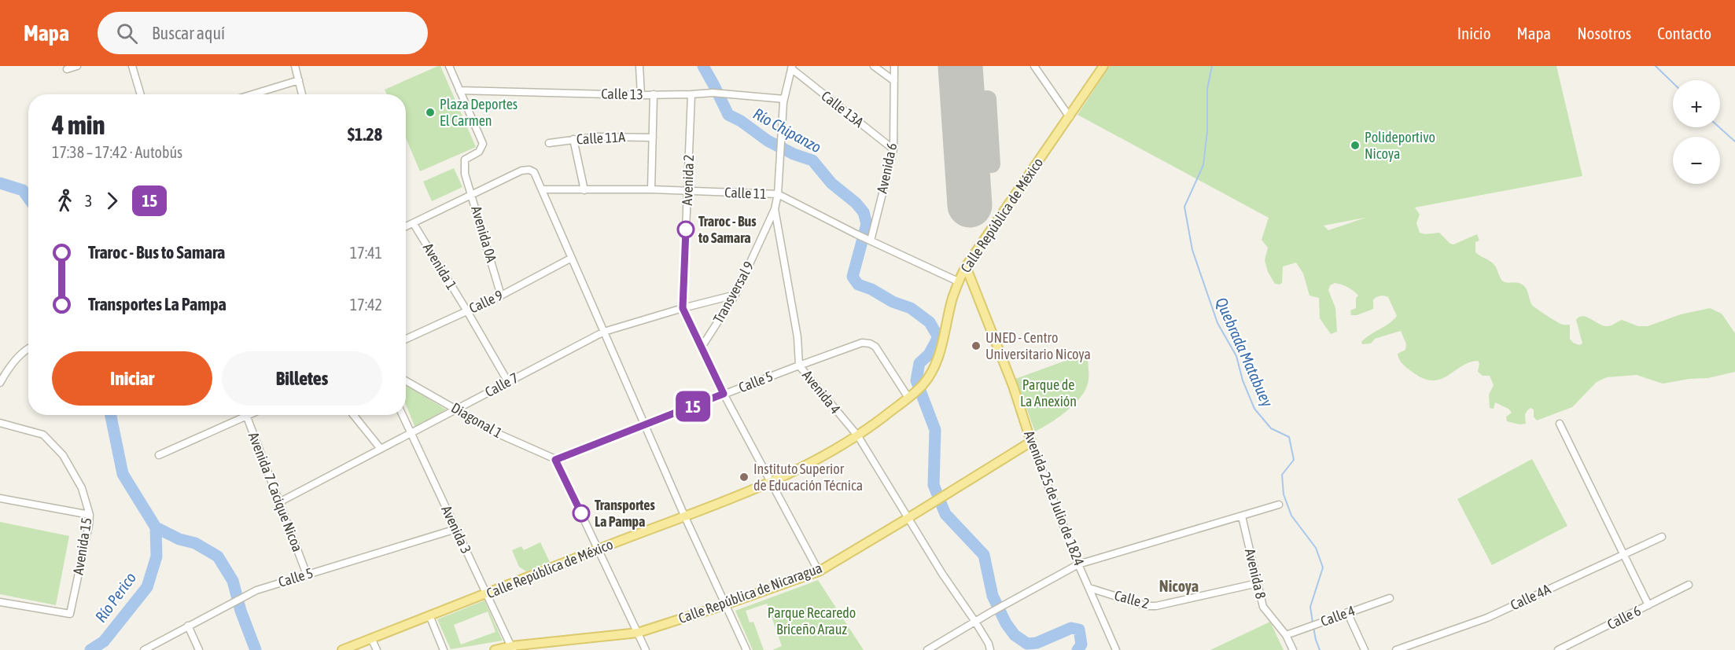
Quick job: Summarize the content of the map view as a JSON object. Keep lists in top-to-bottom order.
{
  "streets": {
    "main road": ["Calle República de México", "Avenida 25 de Julio de 1824", "Calle República de Nicaragua"],
    "street": [
      "Calle 13",
      "Calle 13A",
      "Calle 11A",
      "Avenida 6",
      "Avenida 2",
      "Calle 11",
      "Avenida 0A",
      "Avenida 1",
      "Transversal 9",
      "Calle 9",
      "Calle 5",
      "Calle 7",
      "Avenida 4",
      "Diagonal 1",
      "Avenida 7 Cacique Nicoa",
      "Avenida 3",
      "Avenida 15",
      "Avenida 8",
      "Calle 4A",
      "Calle 2",
      "Calle 4",
      "Calle 6"
    ]
  },
  "crossings": [
    ["Calle 13", "Avenida 2"],
    ["Calle 13", "Avenida 0A"],
    ["Calle 13", "Avenida 4"],
    ["Calle 13A", "Avenida 6"],
    ["Calle 13A", "Avenida 4"],
    ["Avenida 6", "Calle 11"],
    ["Avenida 2", "Calle 11"],
    ["Avenida 2", "Calle República de México"],
    ["Avenida 2", "Transversal 9"],
    ["Avenida 2", "Calle 5"],
    ["Avenida 2", "Calle 7"],
    ["Avenida 2", "Calle República de Nicaragua"],
    ["Calle 11", "Calle República de México"],
    ["Calle 11", "Avenida 4"],
    ["Calle República de México", "Calle 5"],
    ["Calle República de México", "Avenida 4"],
    ["Calle República de México", "Avenida 25 de Julio de 1824"],
    ["Calle República de México", "Avenida 3"],
    ["Avenida 0A", "Calle 9"],
    ["Avenida 1", "Calle 9"],
    ["Avenida 1", "Calle 7"],
    ["Transversal 9", "Calle 7"],
    ["Transversal 9", "Avenida 4"],
    ["Calle 5", "Avenida 4"],
    ["Calle 5", "Diagonal 1"],
    ["Calle 5", "Avenida 7 Cacique Nicoa"],
    ["Calle 5", "Avenida 3"],
    ["Calle 7", "Diagonal 1"],
    ["Calle 7", "Avenida 7 Cacique Nicoa"],
    ["Calle 7", "Avenida 3"],
    ["Avenida 4", "Calle República de Nicaragua"],
    ["Avenida 25 de Julio de 1824", "Calle República de Nicaragua"],
    ["Avenida 25 de Julio de 1824", "Calle 2"],
    ["Avenida 3", "Calle República de Nicaragua"],
    ["Avenida 8", "Calle 2"],
    ["Avenida 8", "Calle 4"]
  ],
  "districts": ["Nicoya"],
  "water": ["Río Chipanzo", "Quebrada Matabuey", "Río Perico"],
  "parks": ["Parque de La Anexión", "Parque Recaredo Briceño Arauz"],
  "places": [
    "Plaza Deportes El Carmen",
    "Polideportivo Nicoya",
    "Traroc - Bus to Samara",
    "UNED - Centro Universitario Nicoya",
    "Instituto Superior de Educación Técnica",
    "Transportes La Pampa"
  ],
  "lines": ["bus line 15"],
  "page": {
    "header": "Mapa",
    "search": "Buscar aquí",
    "nav": [
      "Inicio",
      "Mapa",
      "Nosotros",
      "Contacto"
    ],
    "on_map": "15",
    "map_buttons": ["+", "−"],
    "heading": ["4 min", "17:38 – 17:42 · Autobús", "$1.28"],
    "legs": ["3", "15"],
    "list": [
      {
        "name": "Traroc - Bus to Samara",
        "value": "17:41"
      },
      {
        "name": "Transportes La Pampa",
        "value": "17:42"
      }
    ],
    "buttons": ["Iniciar", "Billetes"]
  }
}
